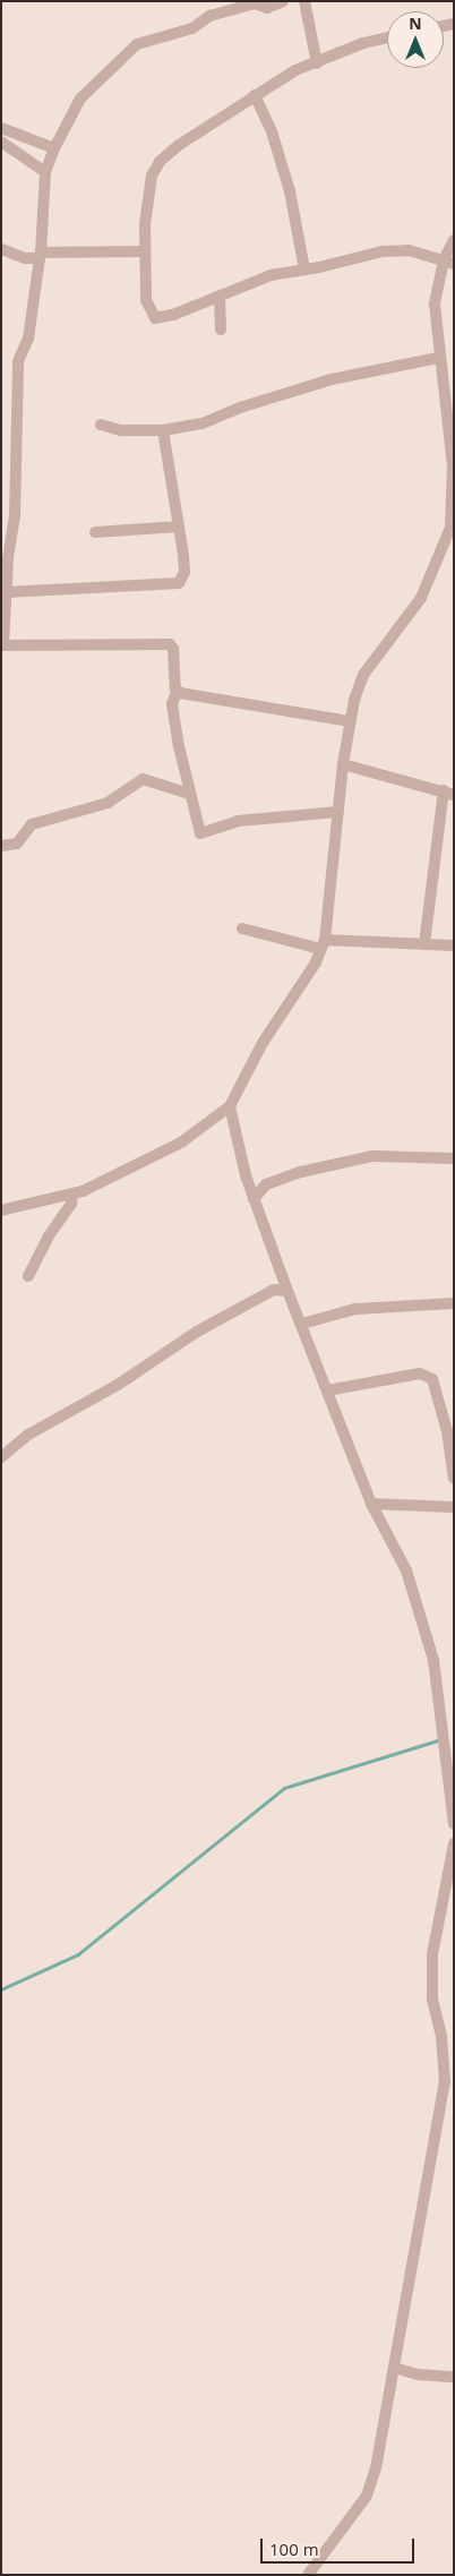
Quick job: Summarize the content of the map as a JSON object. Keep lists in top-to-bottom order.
{
  "scale_bar": "100 m",
  "north": "top"
}
